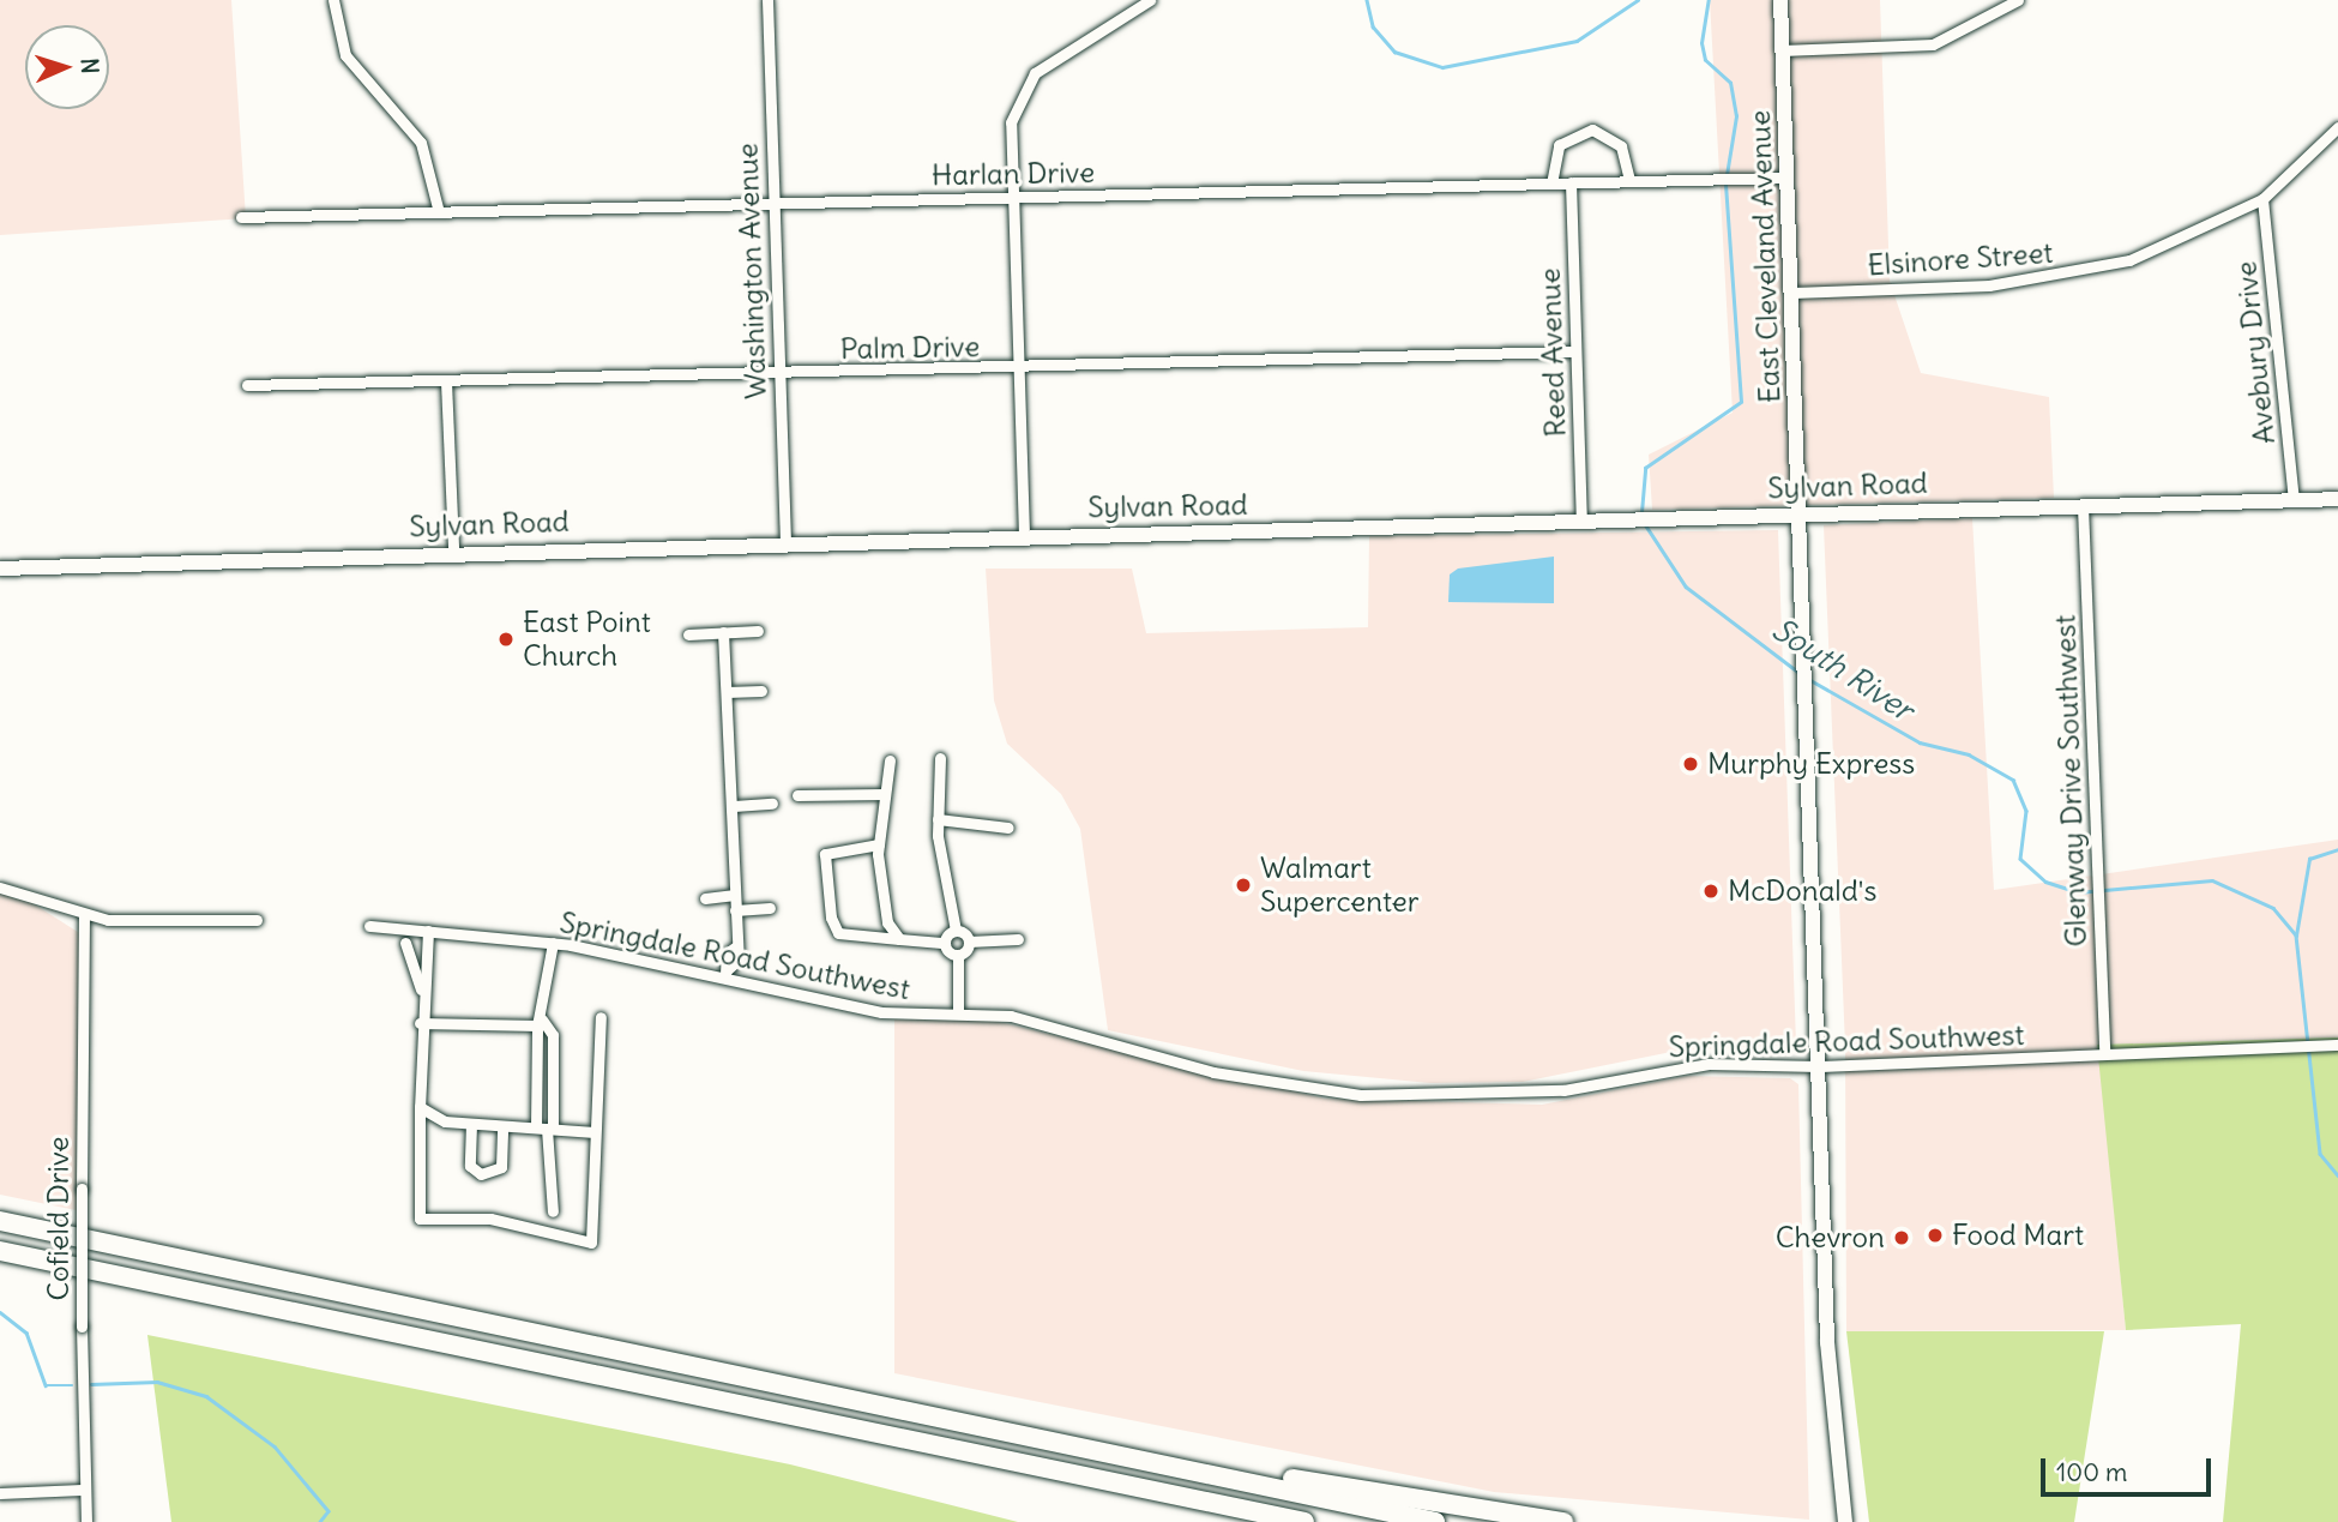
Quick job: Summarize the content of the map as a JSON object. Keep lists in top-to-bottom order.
{
  "streets": {
    "main road": ["East Cleveland Avenue", "Sylvan Road"],
    "street": [
      "Harlan Drive",
      "Elsinore Street",
      "Washington Avenue",
      "Palm Drive",
      "Reed Avenue",
      "Avebury Drive",
      "Glenway Drive Southwest",
      "Springdale Road Southwest",
      "Cofield Drive"
    ]
  },
  "crossings": [
    ["Harlan Drive", "East Cleveland Avenue"],
    ["Harlan Drive", "Washington Avenue"],
    ["Harlan Drive", "Reed Avenue"],
    ["East Cleveland Avenue", "Elsinore Street"],
    ["East Cleveland Avenue", "Sylvan Road"],
    ["East Cleveland Avenue", "Springdale Road Southwest"],
    ["Elsinore Street", "Avebury Drive"],
    ["Washington Avenue", "Palm Drive"],
    ["Washington Avenue", "Sylvan Road"],
    ["Palm Drive", "Reed Avenue"],
    ["Reed Avenue", "Sylvan Road"],
    ["Avebury Drive", "Sylvan Road"],
    ["Sylvan Road", "Glenway Drive Southwest"],
    ["Glenway Drive Southwest", "Springdale Road Southwest"]
  ],
  "water": ["South River"],
  "places": [
    "East Point Church",
    "Murphy Express",
    "Walmart Supercenter",
    "McDonald's",
    "Food Mart",
    "Chevron"
  ],
  "scale_bar": "100 m",
  "north": "right"
}
